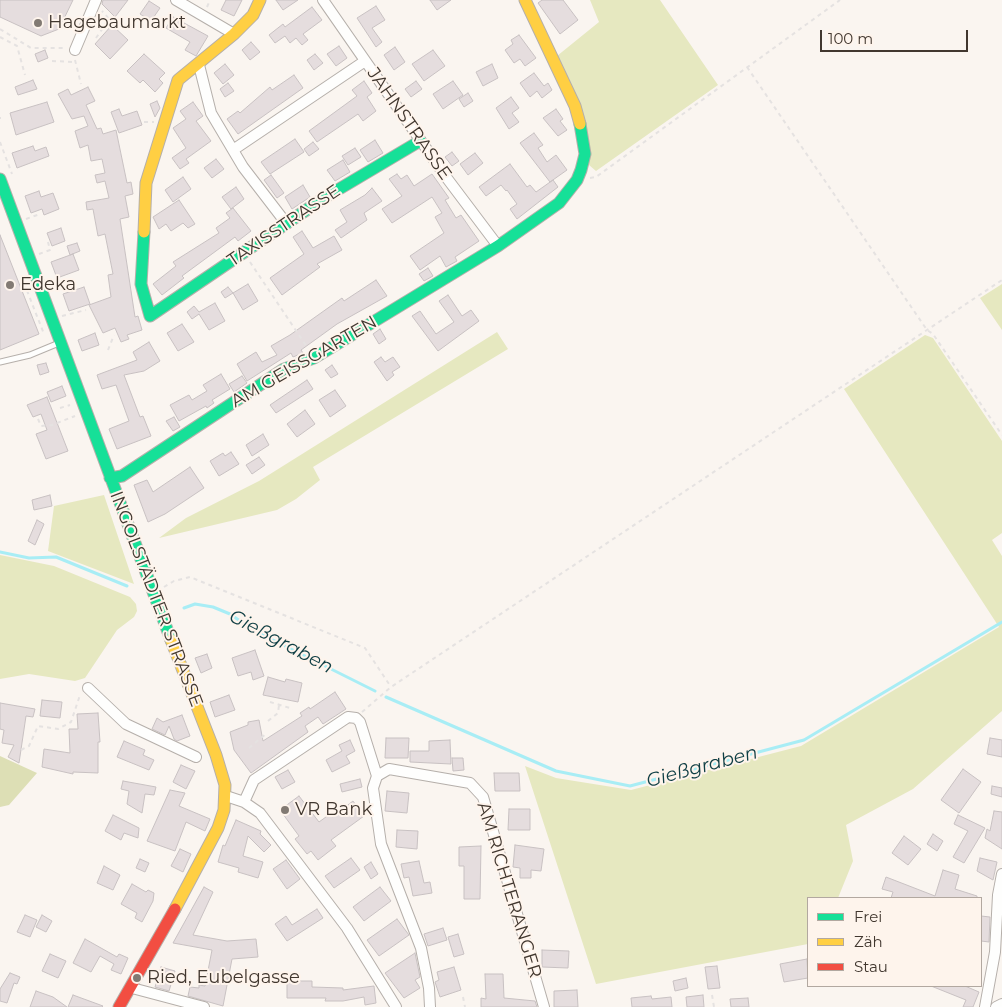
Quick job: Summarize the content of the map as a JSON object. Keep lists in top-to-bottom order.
{
  "streets": {
    "street": [
      "JAHNSTRASSE",
      "TAXISSTRASSE",
      "AM GEISSGARTEN",
      "INGOLSTÄDTER STRASSE",
      "AM RICHTERANGER"
    ]
  },
  "crossings": [
    ["JAHNSTRASSE", "TAXISSTRASSE"],
    ["JAHNSTRASSE", "AM GEISSGARTEN"],
    ["AM GEISSGARTEN", "INGOLSTÄDTER STRASSE"]
  ],
  "water": ["Gießgraben"],
  "places": [
    "Hagebaumarkt",
    "Edeka",
    "VR Bank",
    "Ried, Eubelgasse"
  ],
  "legend": ["Frei", "Zäh", "Stau"],
  "scale_bar": "100 m"
}
